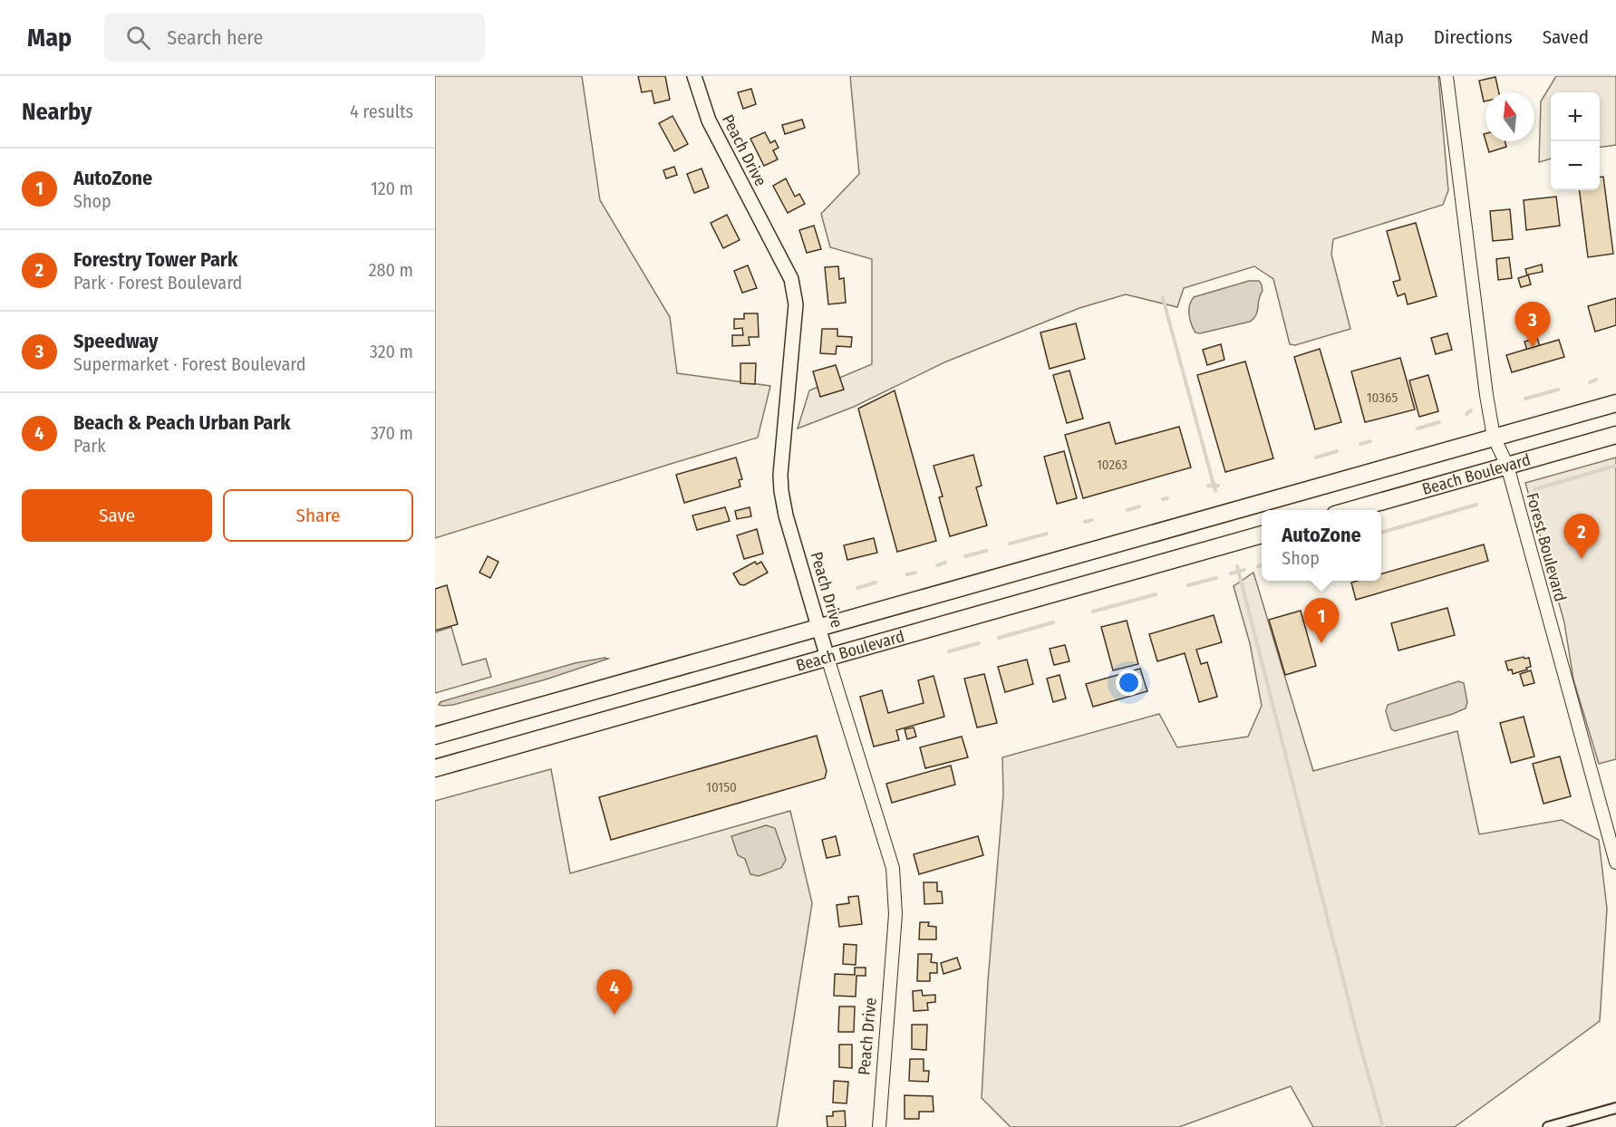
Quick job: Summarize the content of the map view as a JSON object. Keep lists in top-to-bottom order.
{
  "streets": {
    "highway": ["Beach Boulevard"],
    "main road": ["Peach Drive"],
    "street": ["Forest Boulevard"]
  },
  "crossings": [
    ["Peach Drive", "Beach Boulevard"],
    ["Beach Boulevard", "Forest Boulevard"]
  ],
  "house_numbers": ["10365", "10263", "10150"],
  "north": "top",
  "page": {
    "header": "Map",
    "search": "Search here",
    "nav": ["Map", "Directions", "Saved"],
    "heading": ["Nearby", "4 results"],
    "map_buttons": ["+", "−"],
    "list": [
      {
        "mark": "1",
        "name": "AutoZone",
        "note": "Shop",
        "value": "120 m"
      },
      {
        "mark": "2",
        "name": "Forestry Tower Park",
        "note": "Park · Forest Boulevard",
        "value": "280 m"
      },
      {
        "mark": "3",
        "name": "Speedway",
        "note": "Supermarket · Forest Boulevard",
        "value": "320 m"
      },
      {
        "mark": "4",
        "name": "Beach & Peach Urban Park",
        "note": "Park",
        "value": "370 m"
      }
    ],
    "pins": [
      "3",
      "2",
      "1",
      "4"
    ],
    "buttons": ["Save", "Share"],
    "popup": ["AutoZone", "Shop"]
  }
}
